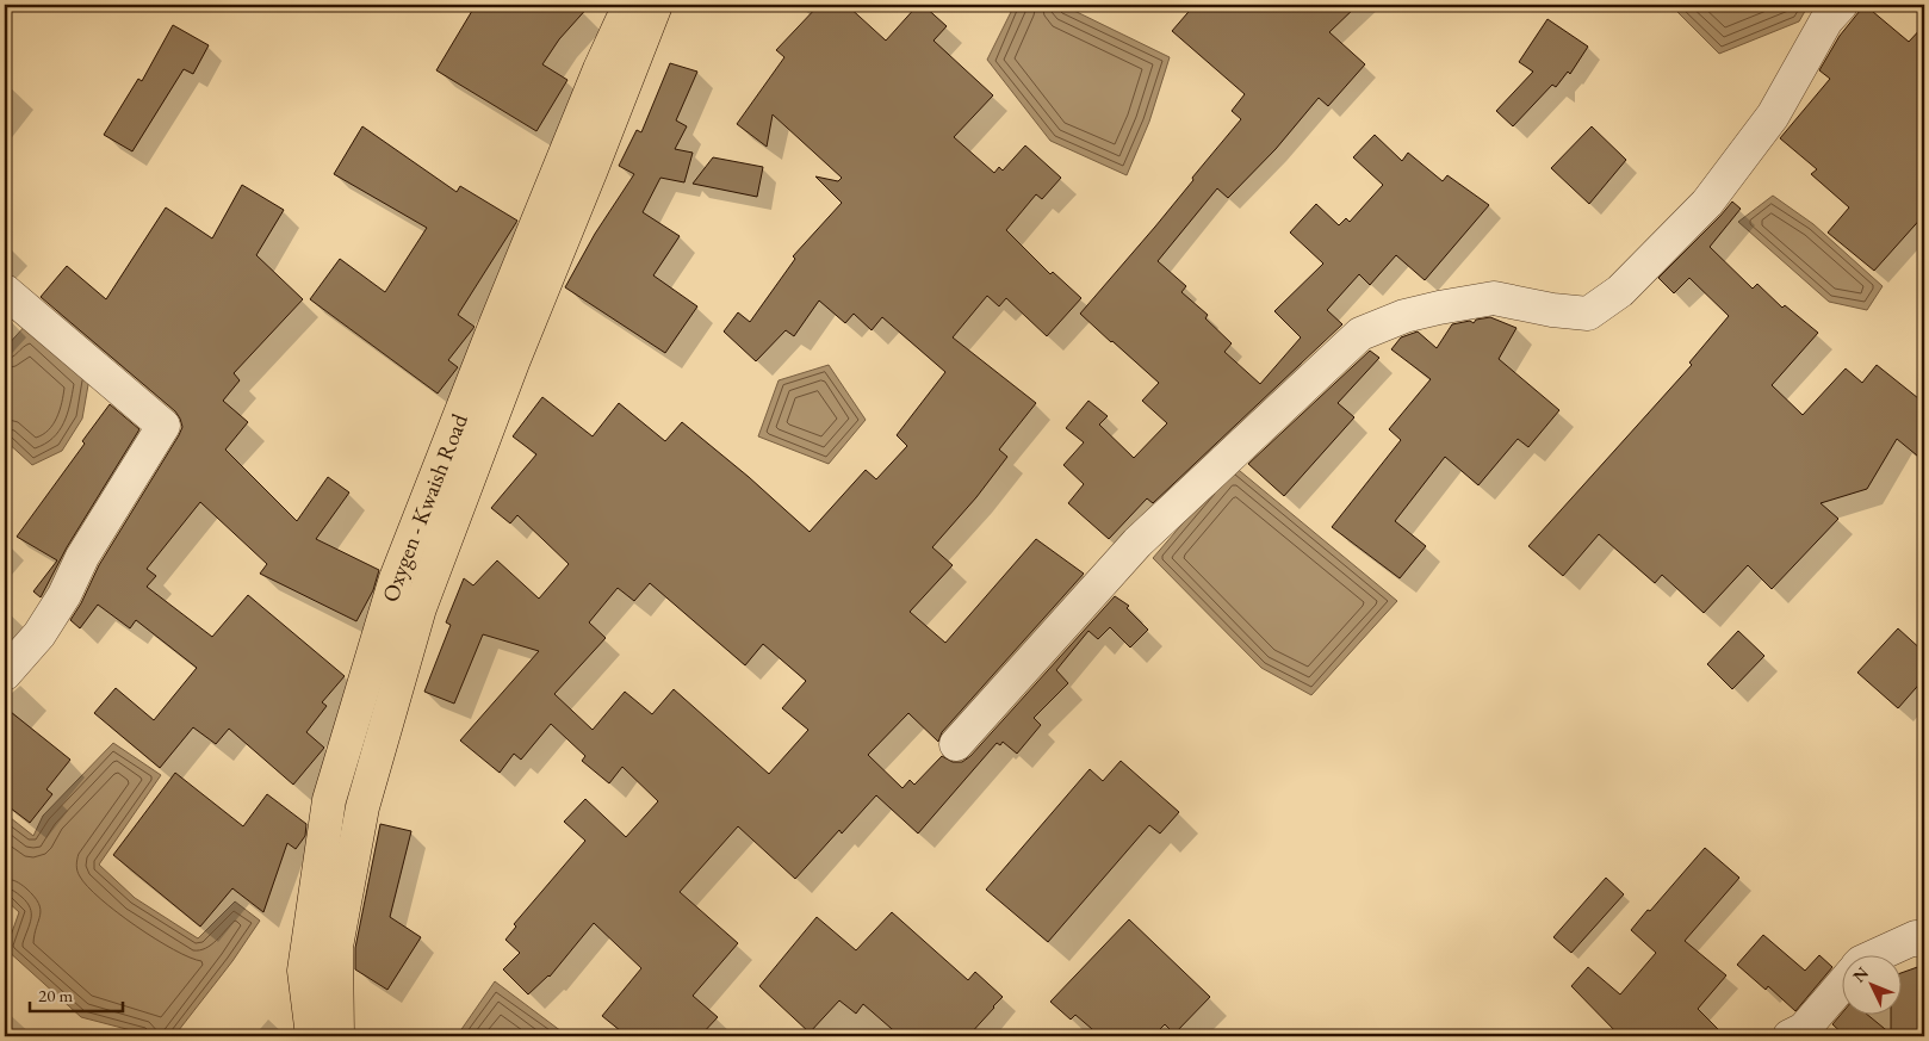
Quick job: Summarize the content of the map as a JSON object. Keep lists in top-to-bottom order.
{
  "streets": {
    "main road": ["Oxygen - Kwaish Road"]
  },
  "scale_bar": "20 m",
  "north": "top left"
}
